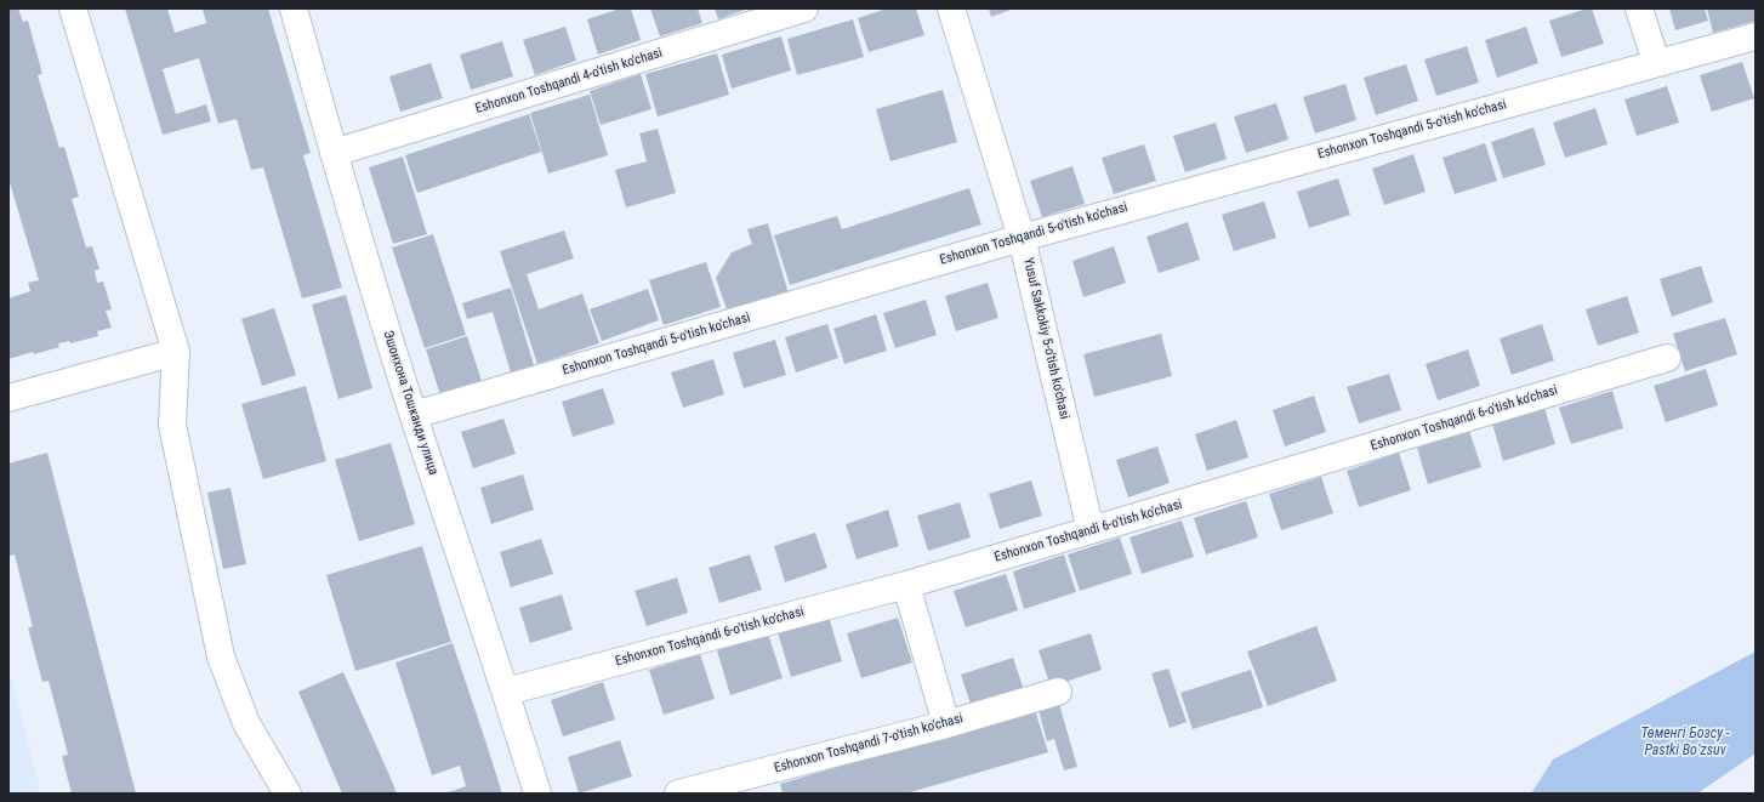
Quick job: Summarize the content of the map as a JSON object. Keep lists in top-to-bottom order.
{
  "streets": {
    "street": [
      "Eshonxon Toshqandi 4-o'tish ko'chasi",
      "Eshonxon Toshqandi 5-o'tish ko'chasi",
      "Yusuf Sakkokiy 5-o'tish ko'chasi",
      "Эшонхона Тошканди улица",
      "Eshonxon Toshqandi 6-o'tish ko'chasi",
      "Eshonxon Toshqandi 7-o'tish ko'chasi"
    ]
  },
  "crossings": [
    ["Eshonxon Toshqandi 4-o'tish ko'chasi", "Эшонхона Тошканди улица"],
    ["Eshonxon Toshqandi 5-o'tish ko'chasi", "Yusuf Sakkokiy 5-o'tish ko'chasi"],
    ["Eshonxon Toshqandi 5-o'tish ko'chasi", "Эшонхона Тошканди улица"],
    ["Yusuf Sakkokiy 5-o'tish ko'chasi", "Eshonxon Toshqandi 6-o'tish ko'chasi"],
    ["Эшонхона Тошканди улица", "Eshonxon Toshqandi 6-o'tish ko'chasi"]
  ],
  "water": ["Төменгі Бозсу - Pastki Boʻzsuv"]
}
